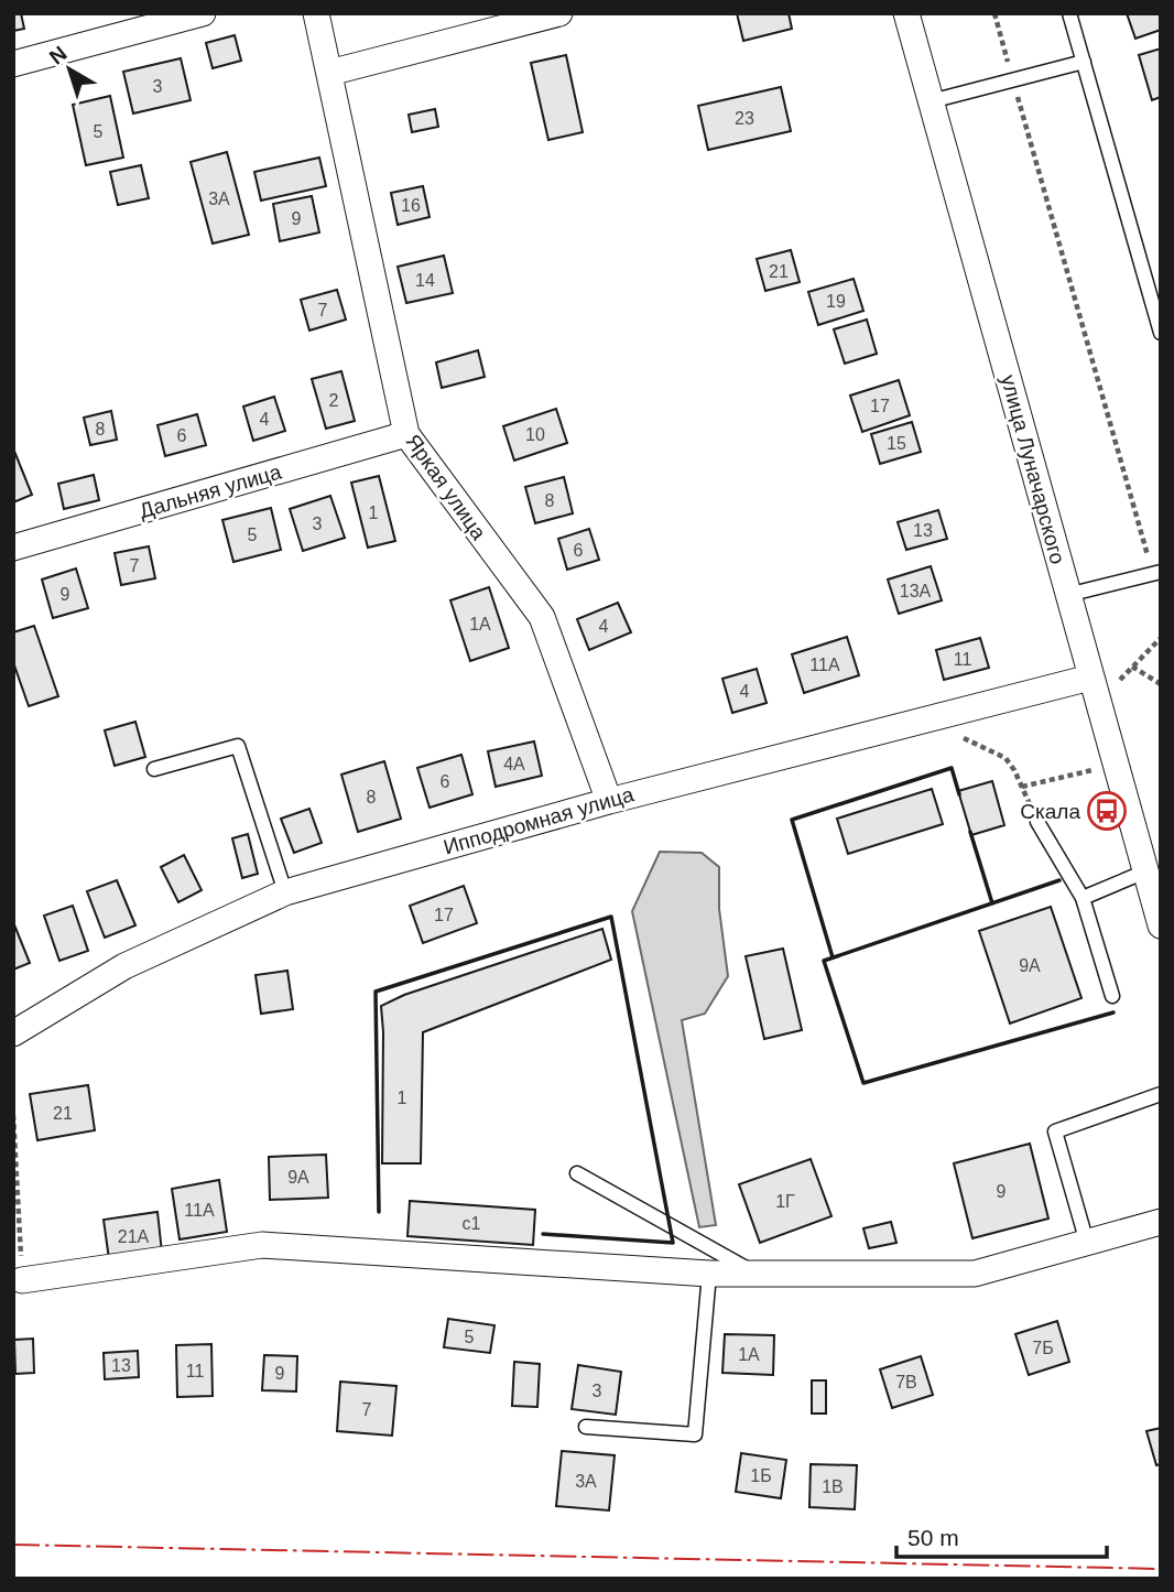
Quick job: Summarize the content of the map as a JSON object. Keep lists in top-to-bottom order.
{
  "streets": {
    "street": [
      "улица Луначарского",
      "Яркая улица",
      "Дальняя улица",
      "Ипподромная улица"
    ]
  },
  "crossings": [
    ["улица Луначарского", "Ипподромная улица"],
    ["Яркая улица", "Дальняя улица"],
    ["Яркая улица", "Ипподромная улица"]
  ],
  "places": {
    "bus stop": ["Скала"]
  },
  "house_numbers": [
    "3",
    "23",
    "5",
    "3А",
    "16",
    "9",
    "21",
    "14",
    "19",
    "7",
    "2",
    "17",
    "4",
    "8",
    "10",
    "6",
    "15",
    "8",
    "1",
    "3",
    "13",
    "5",
    "6",
    "7",
    "13А",
    "9",
    "1А",
    "4",
    "11",
    "11А",
    "4",
    "4А",
    "6",
    "8",
    "17",
    "9А",
    "1",
    "21",
    "9А",
    "9",
    "1Г",
    "11А",
    "с1",
    "21А",
    "5",
    "7Б",
    "1А",
    "13",
    "11",
    "9",
    "7В",
    "3",
    "7",
    "1Б",
    "3А",
    "1В"
  ],
  "scale_bar": "50 m",
  "north": "top left"
}
